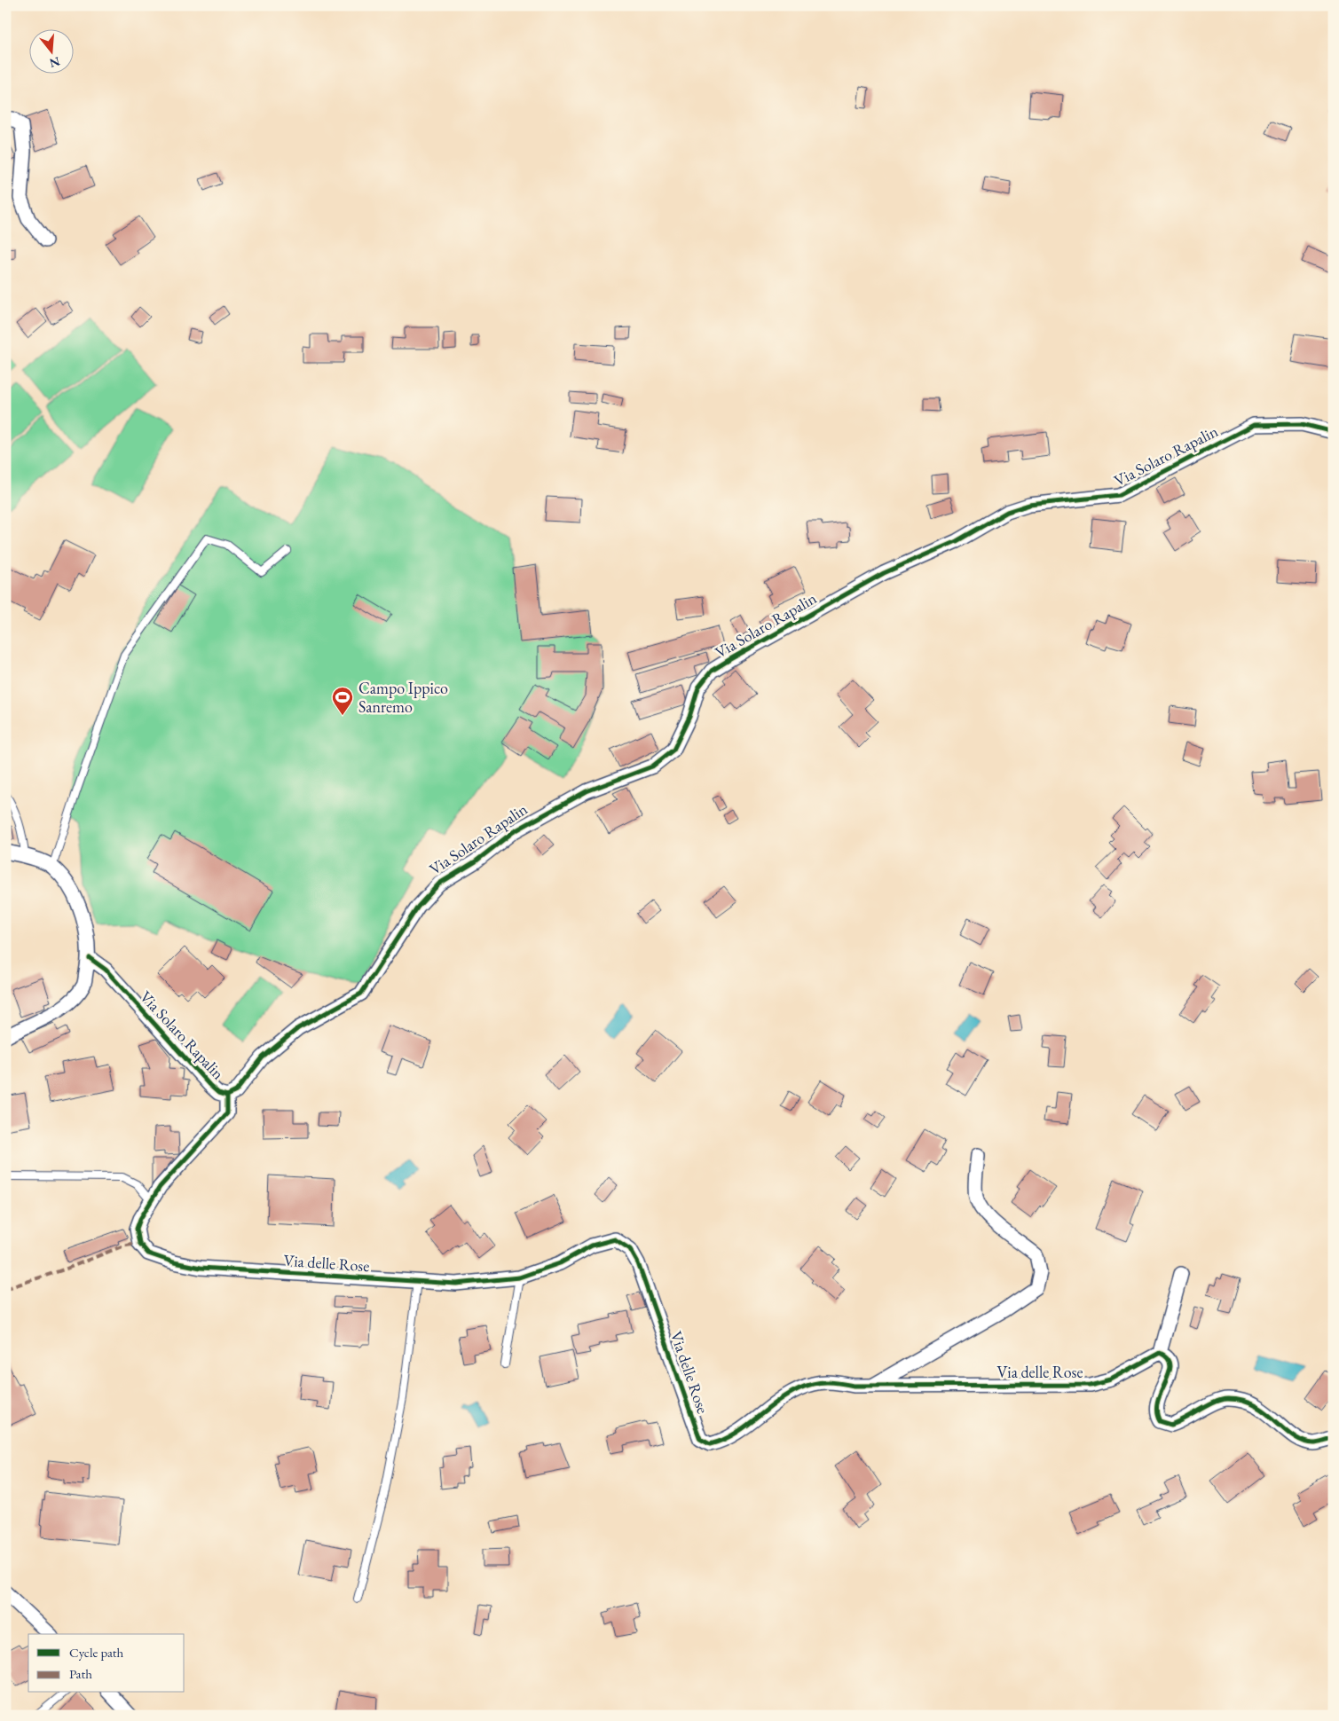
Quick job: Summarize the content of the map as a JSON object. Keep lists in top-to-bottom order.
{
  "streets": {
    "street": ["Via Solaro Rapalin", "Via delle Rose"]
  },
  "crossings": [
    ["Via Solaro Rapalin", "Via delle Rose"]
  ],
  "places": {
    "sports": ["Campo Ippico Sanremo"]
  },
  "legend": ["Cycle path", "Path"],
  "north": "bottom"
}
